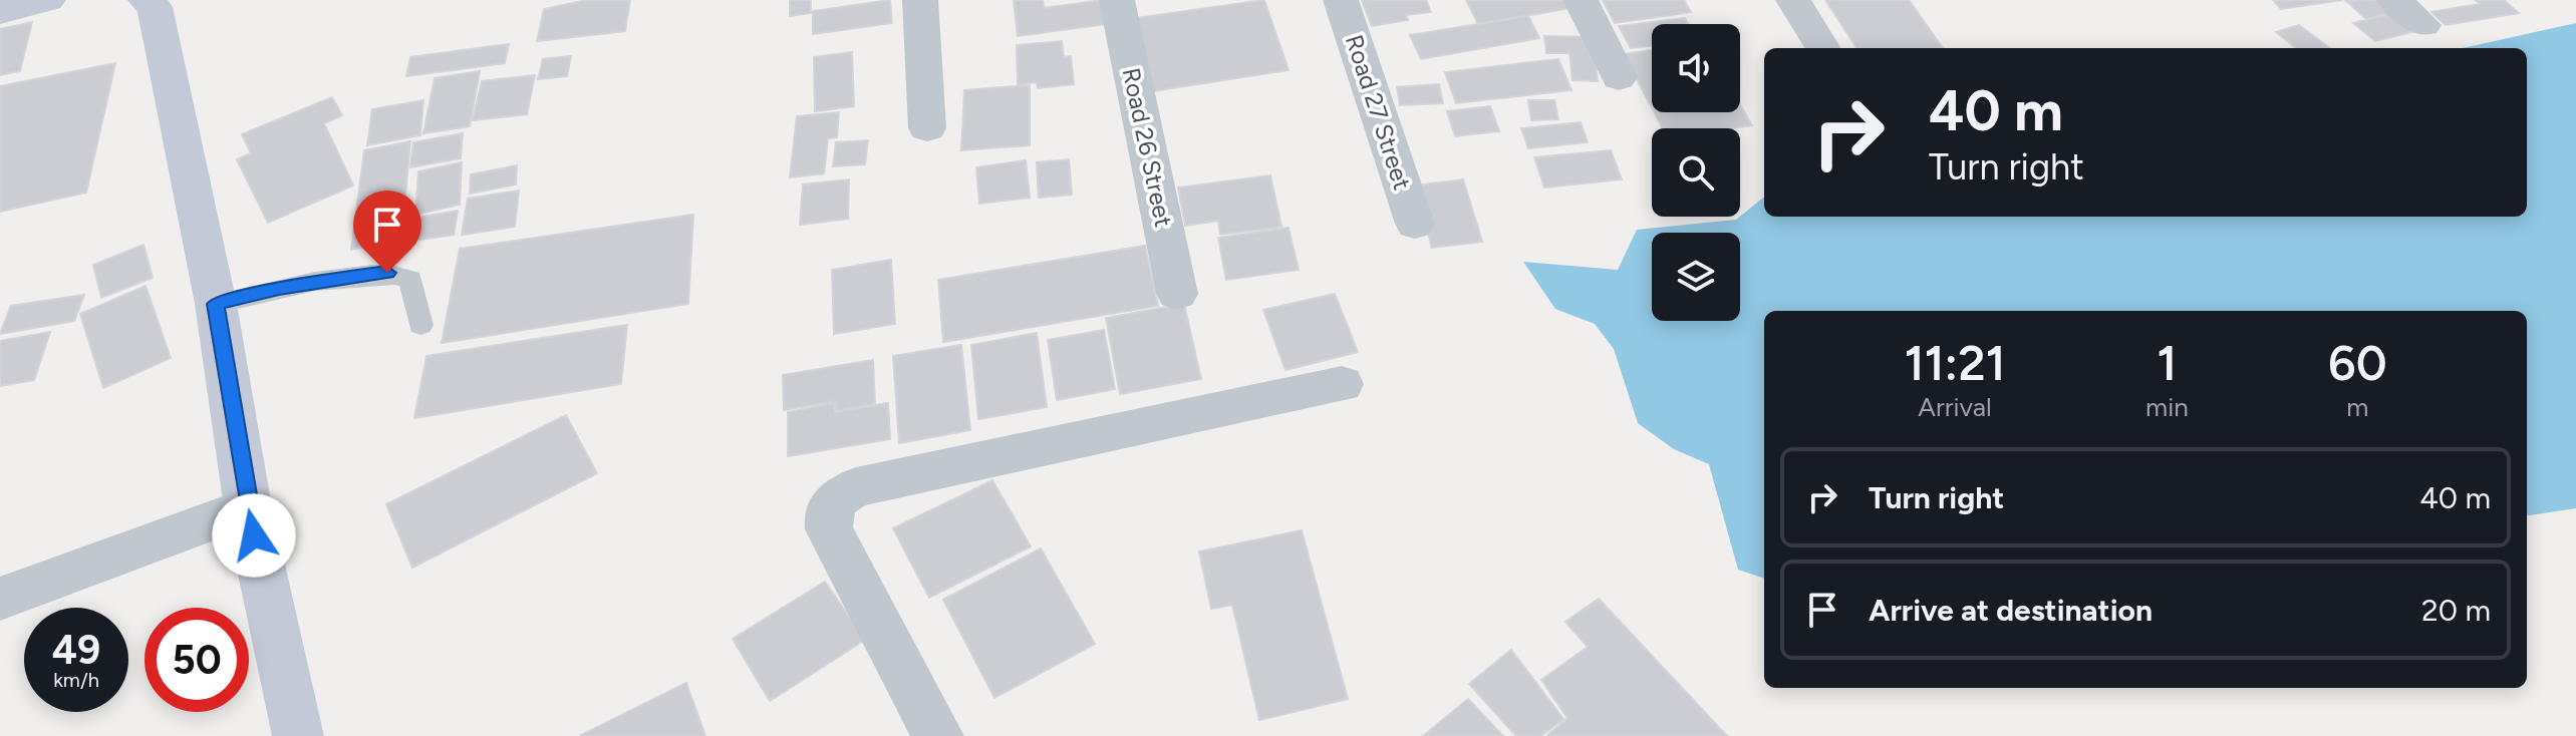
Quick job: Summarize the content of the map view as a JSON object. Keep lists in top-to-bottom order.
{
  "streets": {
    "street": ["Road 27 Street", "Road 26 Street"]
  },
  "page": {
    "turn": ["40 m", "Turn right"],
    "eta": [
      "11:21",
      "Arrival",
      "1",
      "min",
      "60",
      "m"
    ],
    "list": [
      {
        "name": "Turn right",
        "value": "40 m"
      },
      {
        "name": "Arrive at destination",
        "value": "20 m"
      }
    ],
    "speed": "49 km/h",
    "limit": "50"
  }
}
